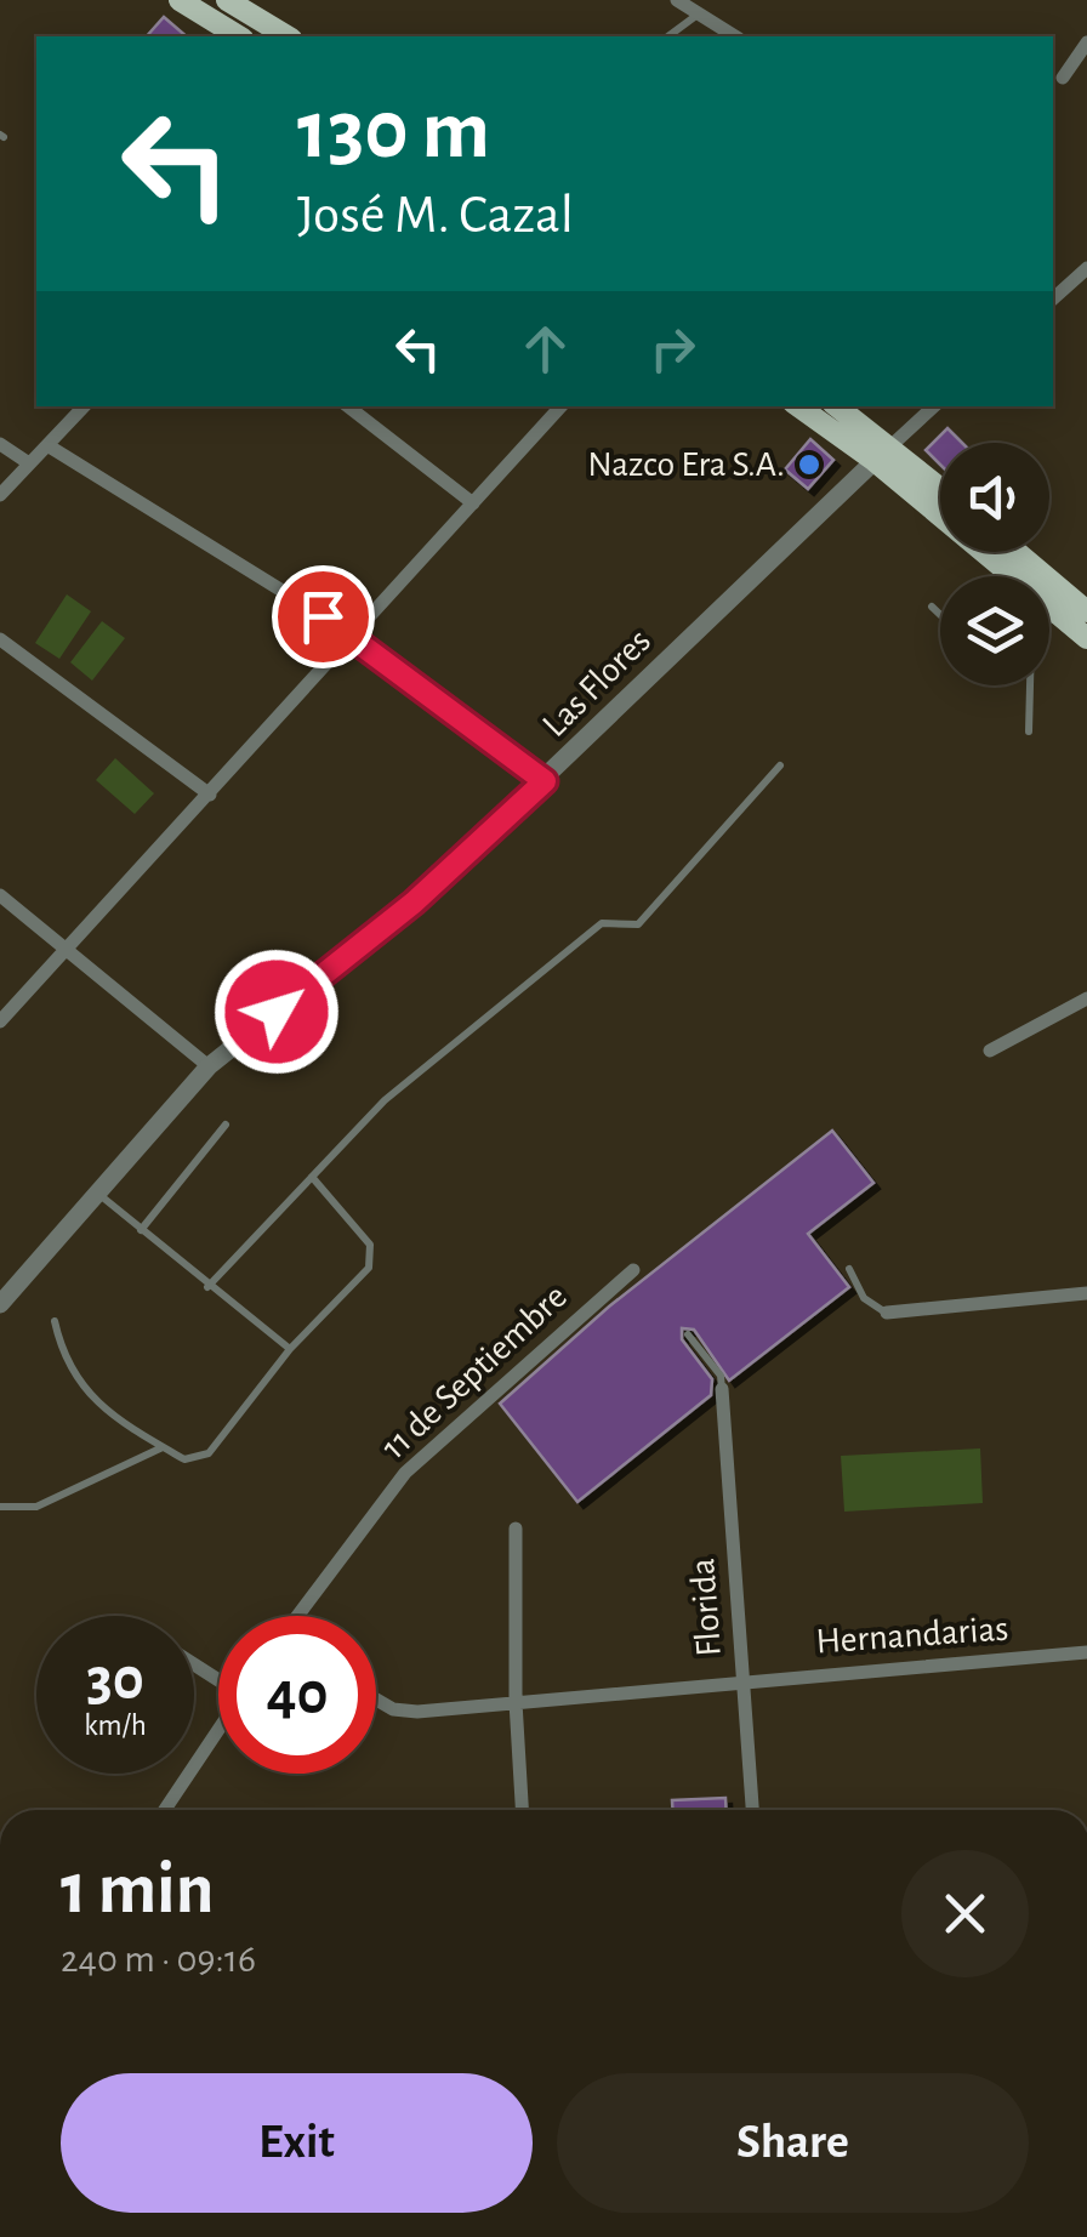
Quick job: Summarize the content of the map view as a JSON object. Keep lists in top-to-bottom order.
{
  "streets": {
    "street": [
      "Las Flores",
      "11 de Septiembre",
      "Florida",
      "Hernandarias"
    ]
  },
  "crossings": [
    ["Florida", "Hernandarias"]
  ],
  "places": ["Nazco Era S.A."],
  "page": {
    "turn": ["130 m", "José M. Cazal"],
    "speed": "30 km/h",
    "limit": "40",
    "heading": ["1 min", "240 m · 09:16"],
    "buttons": ["Exit", "Share"]
  }
}
